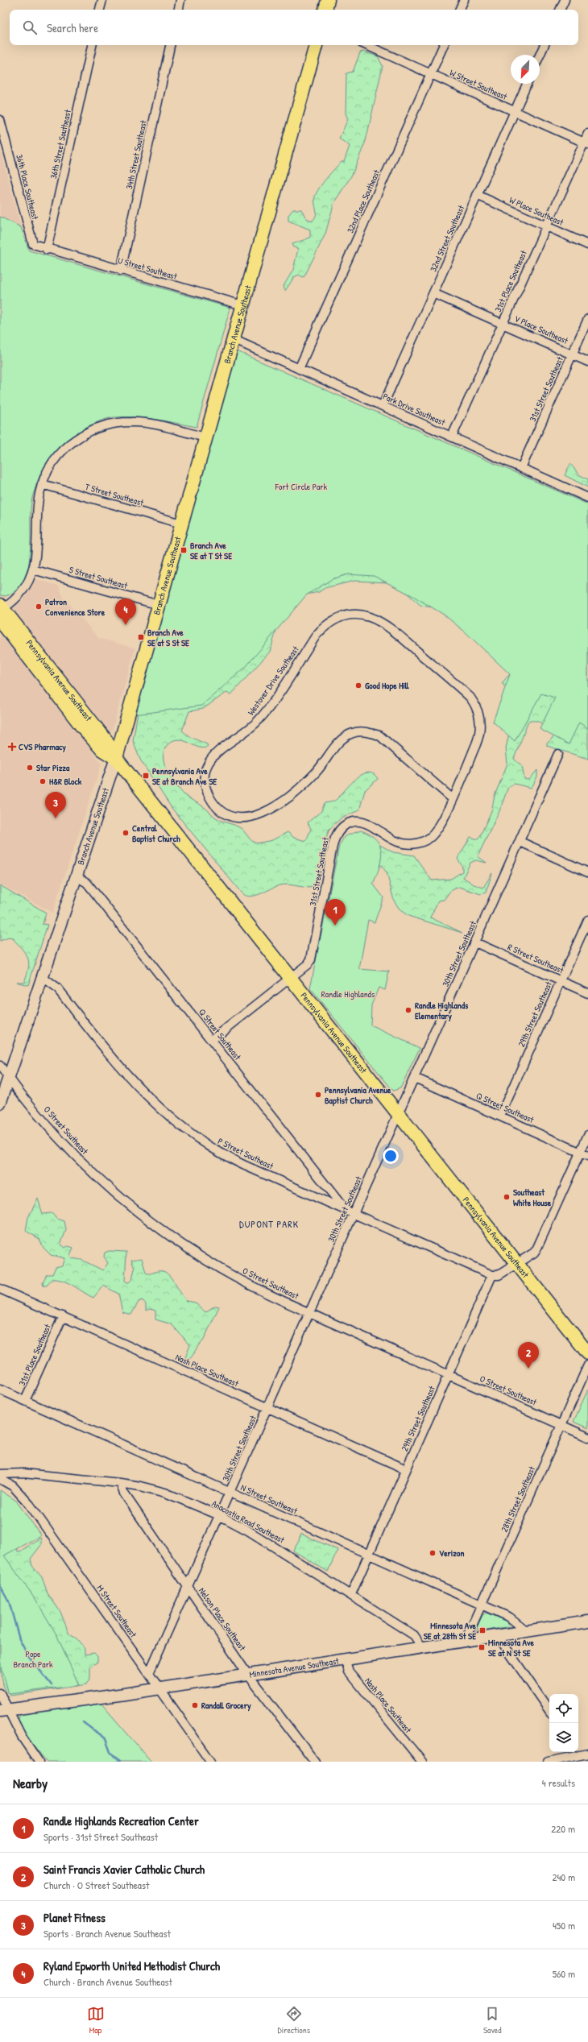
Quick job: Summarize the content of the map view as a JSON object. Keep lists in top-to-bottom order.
{
  "streets": {
    "highway": ["Branch Avenue Southeast", "Pennsylvania Avenue Southeast"],
    "main road": ["Minnesota Avenue Southeast"],
    "street": [
      "W Street Southeast",
      "36th Street Southeast",
      "34th Street Southeast",
      "36th Place Southeast",
      "32nd Place Southeast",
      "W Place Southeast",
      "32nd Street Southeast",
      "U Street Southeast",
      "31st Place Southeast",
      "V Place Southeast",
      "31st Street Southeast",
      "Park Drive Southeast",
      "T Street Southeast",
      "S Street Southeast",
      "Westover Drive Southeast",
      "30th Street Southeast",
      "R Street Southeast",
      "29th Street Southeast",
      "Q Street Southeast",
      "O Street Southeast",
      "P Street Southeast",
      "Nash Place Southeast",
      "N Street Southeast",
      "28th Street Southeast",
      "Anacostia Road Southeast",
      "M Street Southeast",
      "Nelson Place Southeast"
    ]
  },
  "crossings": [
    ["W Street Southeast", "32nd Place Southeast"],
    ["W Street Southeast", "32nd Street Southeast"],
    ["W Street Southeast", "31st Place Southeast"],
    ["36th Street Southeast", "36th Place Southeast"],
    ["36th Street Southeast", "U Street Southeast"],
    ["34th Street Southeast", "U Street Southeast"],
    ["36th Place Southeast", "U Street Southeast"],
    ["32nd Place Southeast", "Park Drive Southeast"],
    ["W Place Southeast", "32nd Street Southeast"],
    ["W Place Southeast", "31st Place Southeast"],
    ["32nd Street Southeast", "V Place Southeast"],
    ["32nd Street Southeast", "Park Drive Southeast"],
    ["U Street Southeast", "Branch Avenue Southeast"],
    ["31st Place Southeast", "V Place Southeast"],
    ["31st Place Southeast", "Park Drive Southeast"],
    ["31st Place Southeast", "Nash Place Southeast"],
    ["31st Place Southeast", "N Street Southeast"],
    ["Branch Avenue Southeast", "Park Drive Southeast"],
    ["Branch Avenue Southeast", "T Street Southeast"],
    ["Branch Avenue Southeast", "S Street Southeast"],
    ["Branch Avenue Southeast", "Pennsylvania Avenue Southeast"],
    ["Branch Avenue Southeast", "Q Street Southeast"],
    ["Branch Avenue Southeast", "O Street Southeast"],
    ["Branch Avenue Southeast", "P Street Southeast"],
    ["V Place Southeast", "31st Street Southeast"],
    ["31st Street Southeast", "Park Drive Southeast"],
    ["31st Street Southeast", "Pennsylvania Avenue Southeast"],
    ["31st Street Southeast", "Westover Drive Southeast"],
    ["31st Street Southeast", "Q Street Southeast"],
    ["Pennsylvania Avenue Southeast", "30th Street Southeast"],
    ["30th Street Southeast", "R Street Southeast"],
    ["30th Street Southeast", "Q Street Southeast"],
    ["30th Street Southeast", "O Street Southeast"],
    ["30th Street Southeast", "P Street Southeast"],
    ["30th Street Southeast", "Nash Place Southeast"],
    ["30th Street Southeast", "N Street Southeast"],
    ["30th Street Southeast", "Anacostia Road Southeast"],
    ["30th Street Southeast", "M Street Southeast"],
    ["30th Street Southeast", "Nelson Place Southeast"],
    ["R Street Southeast", "29th Street Southeast"],
    ["29th Street Southeast", "Q Street Southeast"],
    ["29th Street Southeast", "O Street Southeast"],
    ["29th Street Southeast", "P Street Southeast"],
    ["29th Street Southeast", "Nash Place Southeast"],
    ["29th Street Southeast", "N Street Southeast"],
    ["29th Street Southeast", "Anacostia Road Southeast"],
    ["Q Street Southeast", "P Street Southeast"],
    ["O Street Southeast", "28th Street Southeast"],
    ["Nash Place Southeast", "Minnesota Avenue Southeast"],
    ["N Street Southeast", "28th Street Southeast"],
    ["N Street Southeast", "Minnesota Avenue Southeast"],
    ["28th Street Southeast", "Minnesota Avenue Southeast"],
    ["Anacostia Road Southeast", "Nelson Place Southeast"],
    ["Anacostia Road Southeast", "Minnesota Avenue Southeast"],
    ["M Street Southeast", "Minnesota Avenue Southeast"],
    ["Nelson Place Southeast", "Minnesota Avenue Southeast"]
  ],
  "districts": ["DUPONT PARK"],
  "parks": ["Fort Circle Park", "Randle Highlands", "Pope Branch Park"],
  "places": {
    "transit": [
      "Branch Ave SE at T St SE",
      "Branch Ave SE at S St SE",
      "Pennsylvania Ave SE at Branch Ave SE",
      "Minnesota Ave SE at 28th St SE",
      "Minnesota Ave SE at N St SE"
    ],
    "other": [
      "Patron Convenience Store",
      "Good Hope Hill",
      "Star Pizza",
      "H&R Block",
      "Central Baptist Church",
      "Randle Highlands Elementary",
      "Pennsylvania Avenue Baptist Church",
      "Southeast White House",
      "Verizon",
      "Randall Grocery"
    ],
    "health": ["CVS Pharmacy"]
  },
  "north": "bottom left",
  "page": {
    "search": "Search here",
    "pins": [
      "4",
      "3",
      "1",
      "2"
    ],
    "heading": ["Nearby", "4 results"],
    "list": [
      {
        "mark": "1",
        "name": "Randle Highlands Recreation Center",
        "note": "Sports · 31st Street Southeast",
        "value": "220 m"
      },
      {
        "mark": "2",
        "name": "Saint Francis Xavier Catholic Church",
        "note": "Church · O Street Southeast",
        "value": "240 m"
      },
      {
        "mark": "3",
        "name": "Planet Fitness",
        "note": "Sports · Branch Avenue Southeast",
        "value": "450 m"
      },
      {
        "mark": "4",
        "name": "Ryland Epworth United Methodist Church",
        "note": "Church · Branch Avenue Southeast",
        "value": "560 m"
      }
    ],
    "nav": ["Map", "Directions", "Saved"]
  }
}
